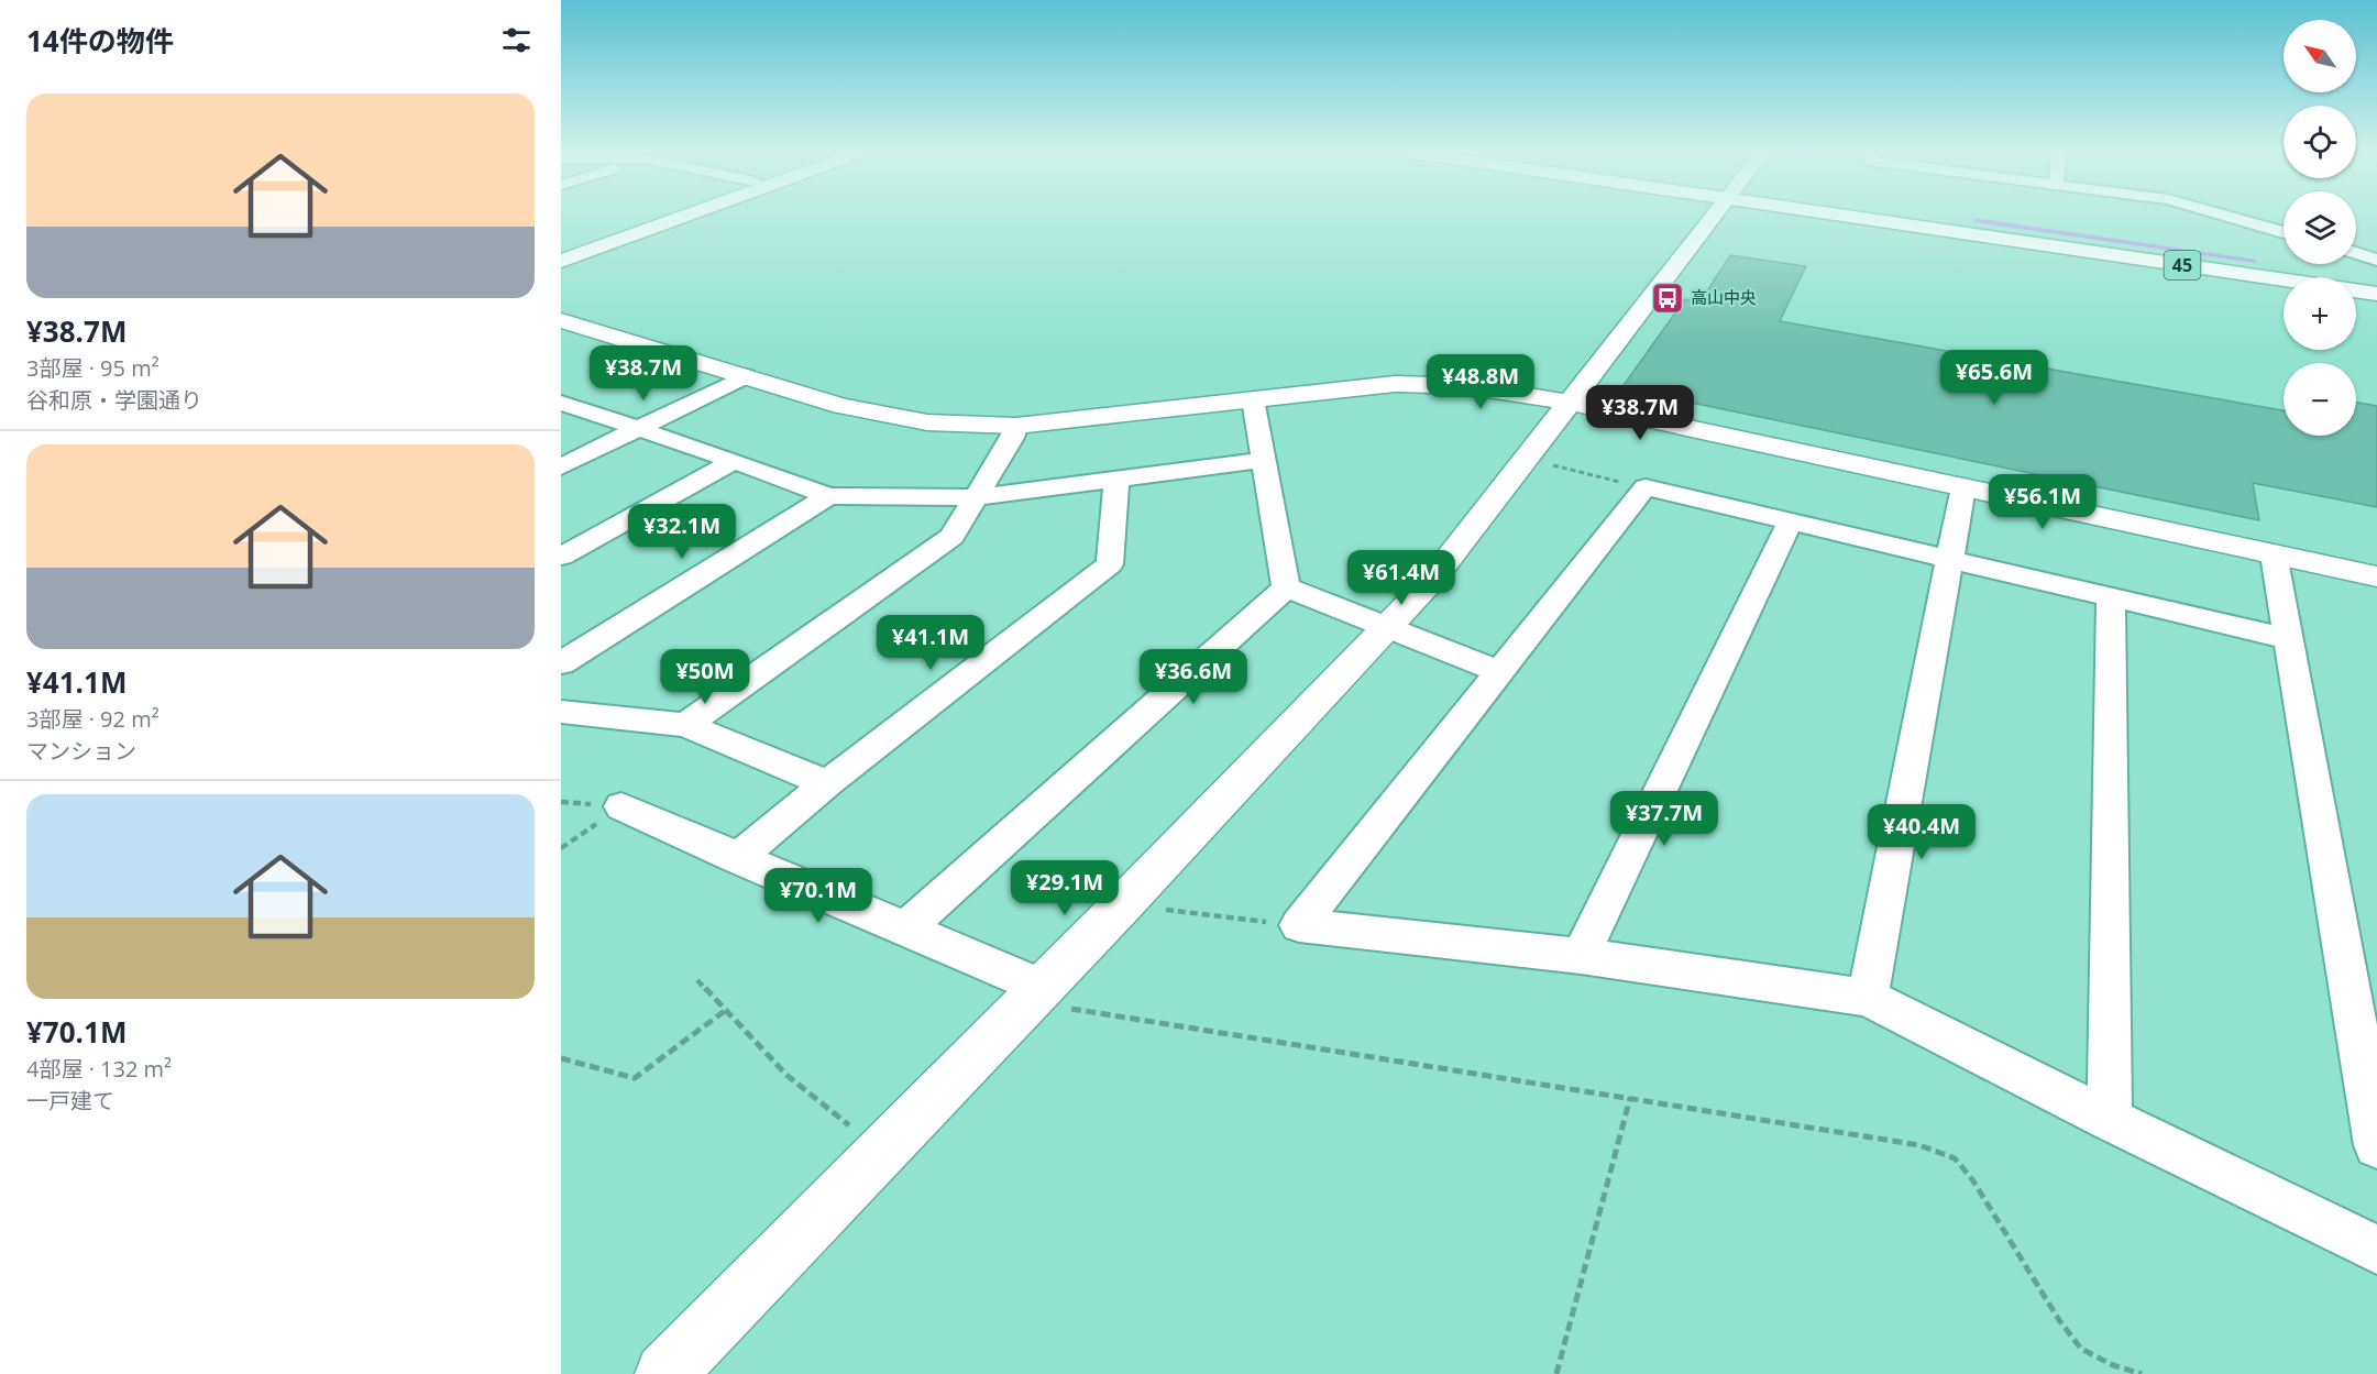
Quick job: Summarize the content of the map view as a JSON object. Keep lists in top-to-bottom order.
{
  "streets": {
    "street": ["45"]
  },
  "places": {
    "bus stop": ["高山中央"]
  },
  "north": "top left",
  "page": {
    "heading": "14件の物件",
    "map_buttons": ["+", "−"],
    "list": [
      {
        "name": "¥38.7M",
        "note": "3部屋 · 95 m² · 谷和原・学園通り"
      },
      {
        "name": "¥41.1M",
        "note": "3部屋 · 92 m² · マンション"
      },
      {
        "name": "¥70.1M",
        "note": "4部屋 · 132 m² · 一戸建て"
      }
    ],
    "price": [
      "¥38.7M",
      "¥65.6M",
      "¥48.8M",
      "¥38.7M",
      "¥56.1M",
      "¥32.1M",
      "¥61.4M",
      "¥41.1M",
      "¥50M",
      "¥36.6M",
      "¥37.7M",
      "¥40.4M",
      "¥29.1M",
      "¥70.1M"
    ]
  }
}
